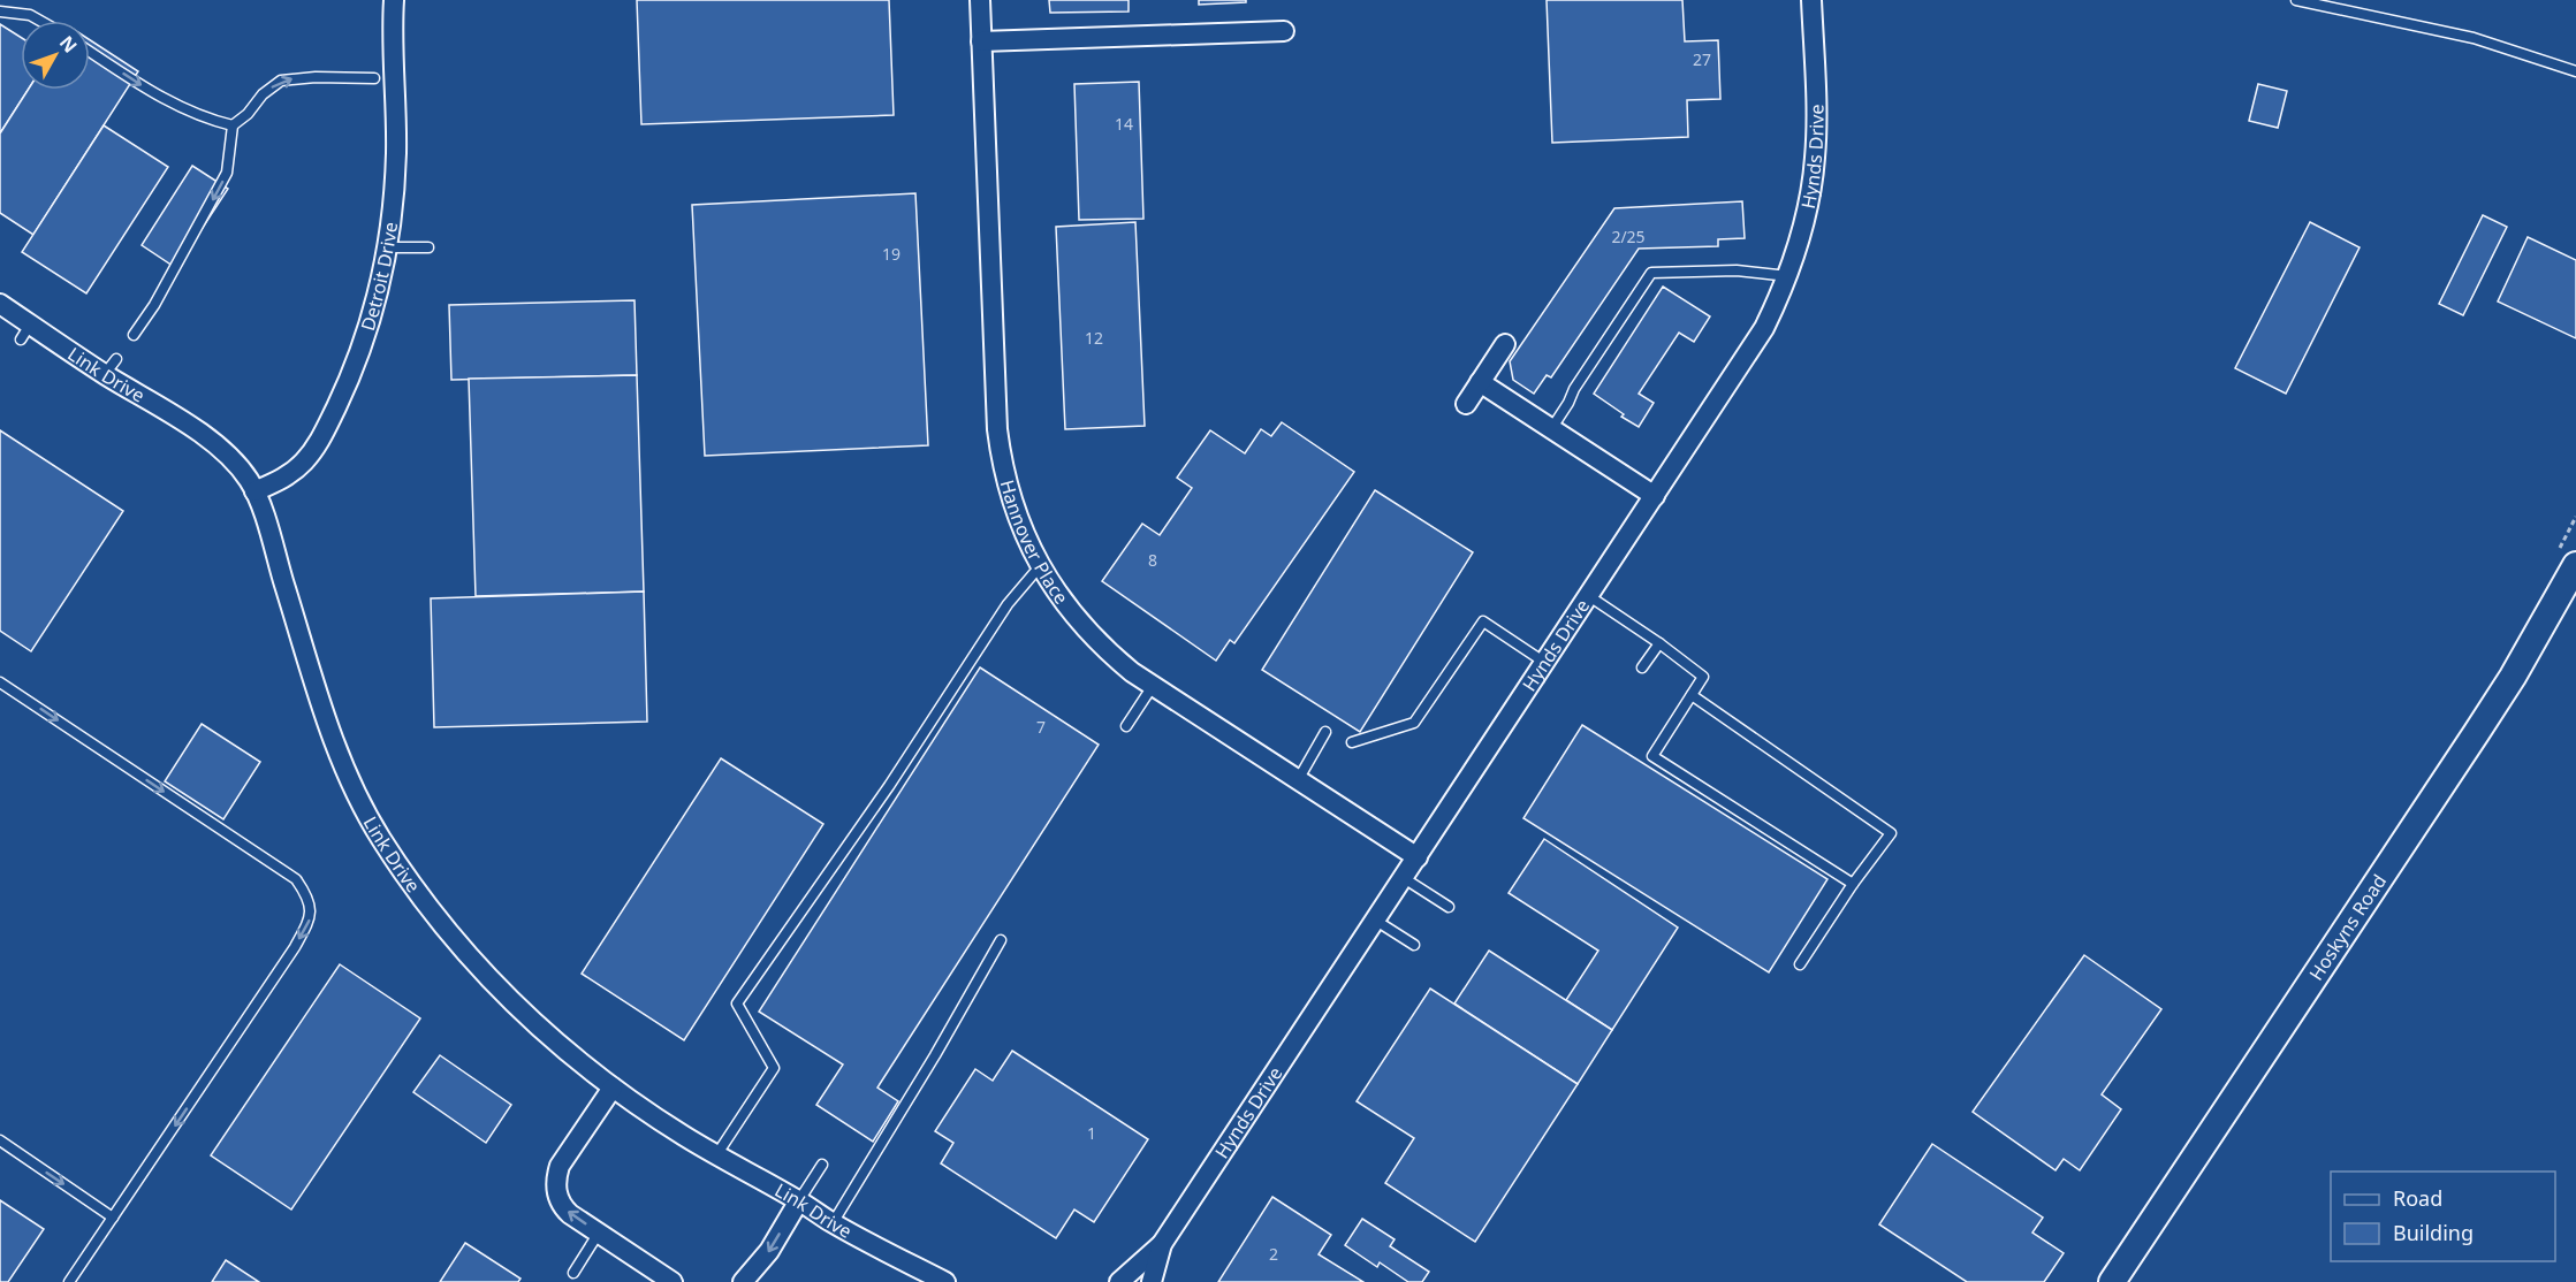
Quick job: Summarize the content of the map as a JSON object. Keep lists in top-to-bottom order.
{
  "streets": {
    "main road": ["Hoskyns Road"],
    "street": [
      "Hynds Drive",
      "Detroit Drive",
      "Link Drive",
      "Hannover Place"
    ]
  },
  "crossings": [
    ["Hynds Drive", "Hannover Place"],
    ["Detroit Drive", "Link Drive"]
  ],
  "house_numbers": [
    "27",
    "14",
    "2/25",
    "19",
    "12",
    "8",
    "7",
    "1",
    "2"
  ],
  "legend": ["Road", "Building"],
  "north": "top right"
}
